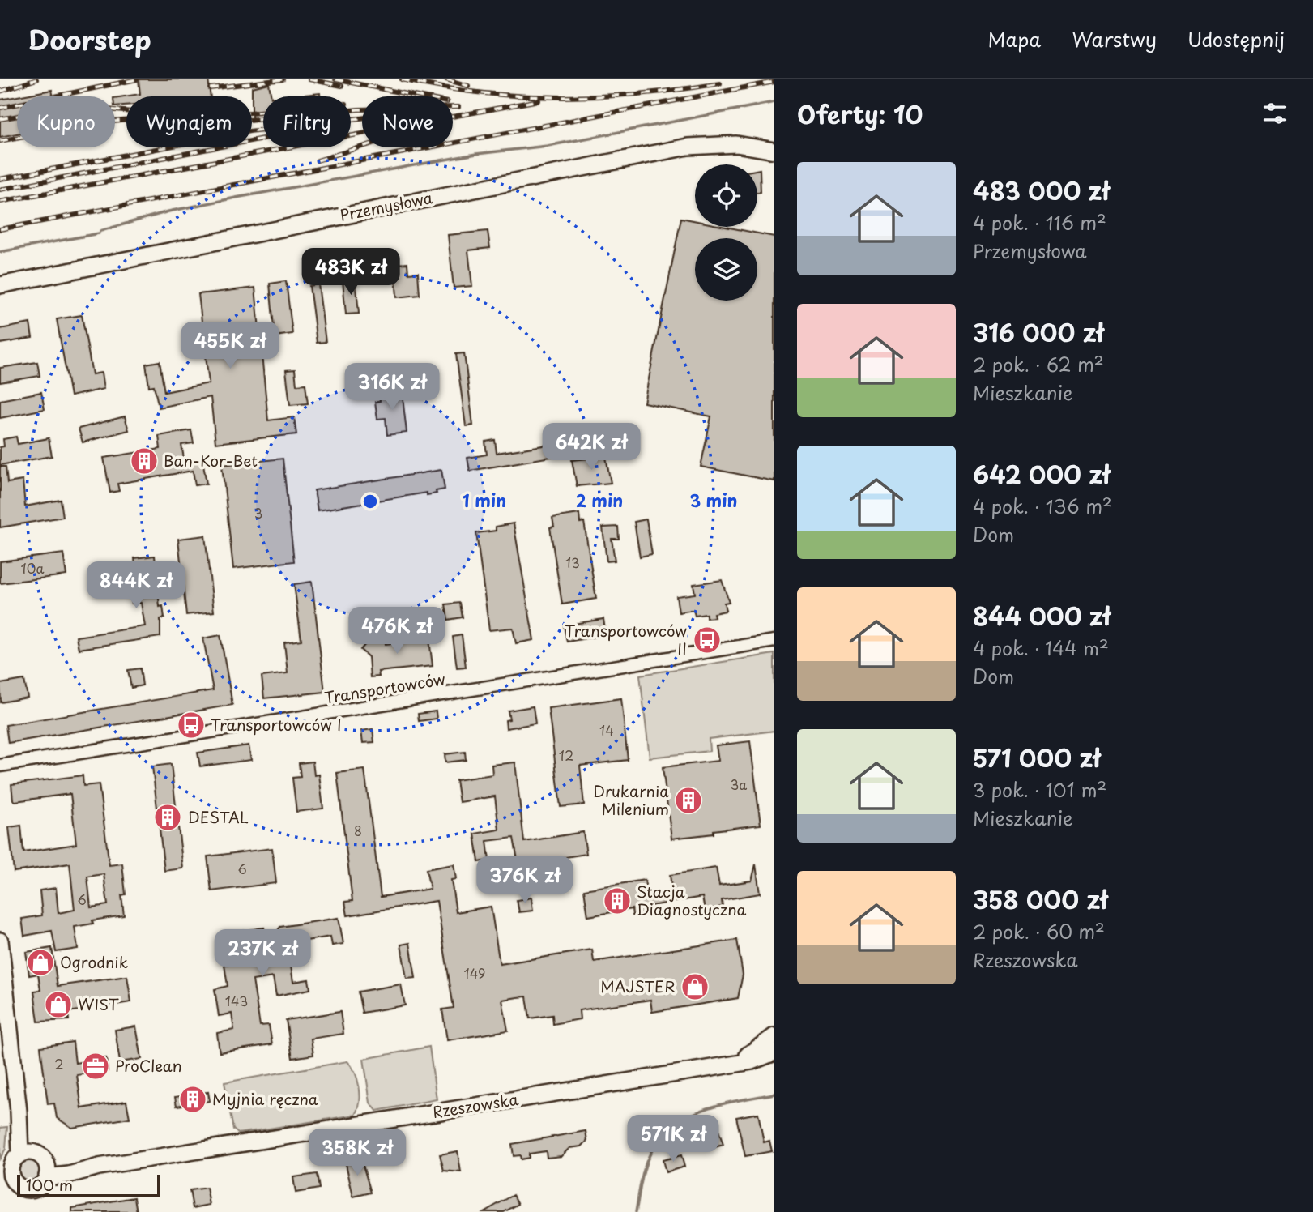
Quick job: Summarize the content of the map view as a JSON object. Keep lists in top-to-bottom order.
{
  "streets": {
    "street": ["Przemysłowa", "Transportowców", "Rzeszowska"]
  },
  "places": {
    "building": [
      "Ban-Kor-Bet",
      "Drukarnia Milenium",
      "DESTAL",
      "Stacja Diagnostyczna",
      "Myjnia ręczna"
    ],
    "bus stop": ["Transportowców II", "Transportowców I"],
    "shop": ["Ogrodnik", "MAJSTER", "WIST"],
    "office": ["ProClean"]
  },
  "house_numbers": [
    "3",
    "13",
    "10a",
    "14",
    "12",
    "3a",
    "8",
    "6",
    "6",
    "149",
    "143",
    "2"
  ],
  "scale_bar": "100 m",
  "page": {
    "header": "Doorstep",
    "nav": ["Mapa", "Warstwy", "Udostępnij"],
    "heading": "Oferty: 10",
    "chip": [
      "Kupno",
      "Wynajem",
      "Filtry",
      "Nowe"
    ],
    "list": [
      {
        "name": "483 000 zł",
        "note": "4 pok. · 116 m² · Przemysłowa"
      },
      {
        "name": "316 000 zł",
        "note": "2 pok. · 62 m² · Mieszkanie"
      },
      {
        "name": "642 000 zł",
        "note": "4 pok. · 136 m² · Dom"
      },
      {
        "name": "844 000 zł",
        "note": "4 pok. · 144 m² · Dom"
      },
      {
        "name": "571 000 zł",
        "note": "3 pok. · 101 m² · Mieszkanie"
      },
      {
        "name": "358 000 zł",
        "note": "2 pok. · 60 m² · Rzeszowska"
      }
    ],
    "price": [
      "483K zł",
      "455K zł",
      "316K zł",
      "642K zł",
      "844K zł",
      "476K zł",
      "376K zł",
      "237K zł",
      "571K zł",
      "358K zł"
    ],
    "scale": "100 m"
  },
  "rings": ["1 min", "2 min", "3 min"]
}
